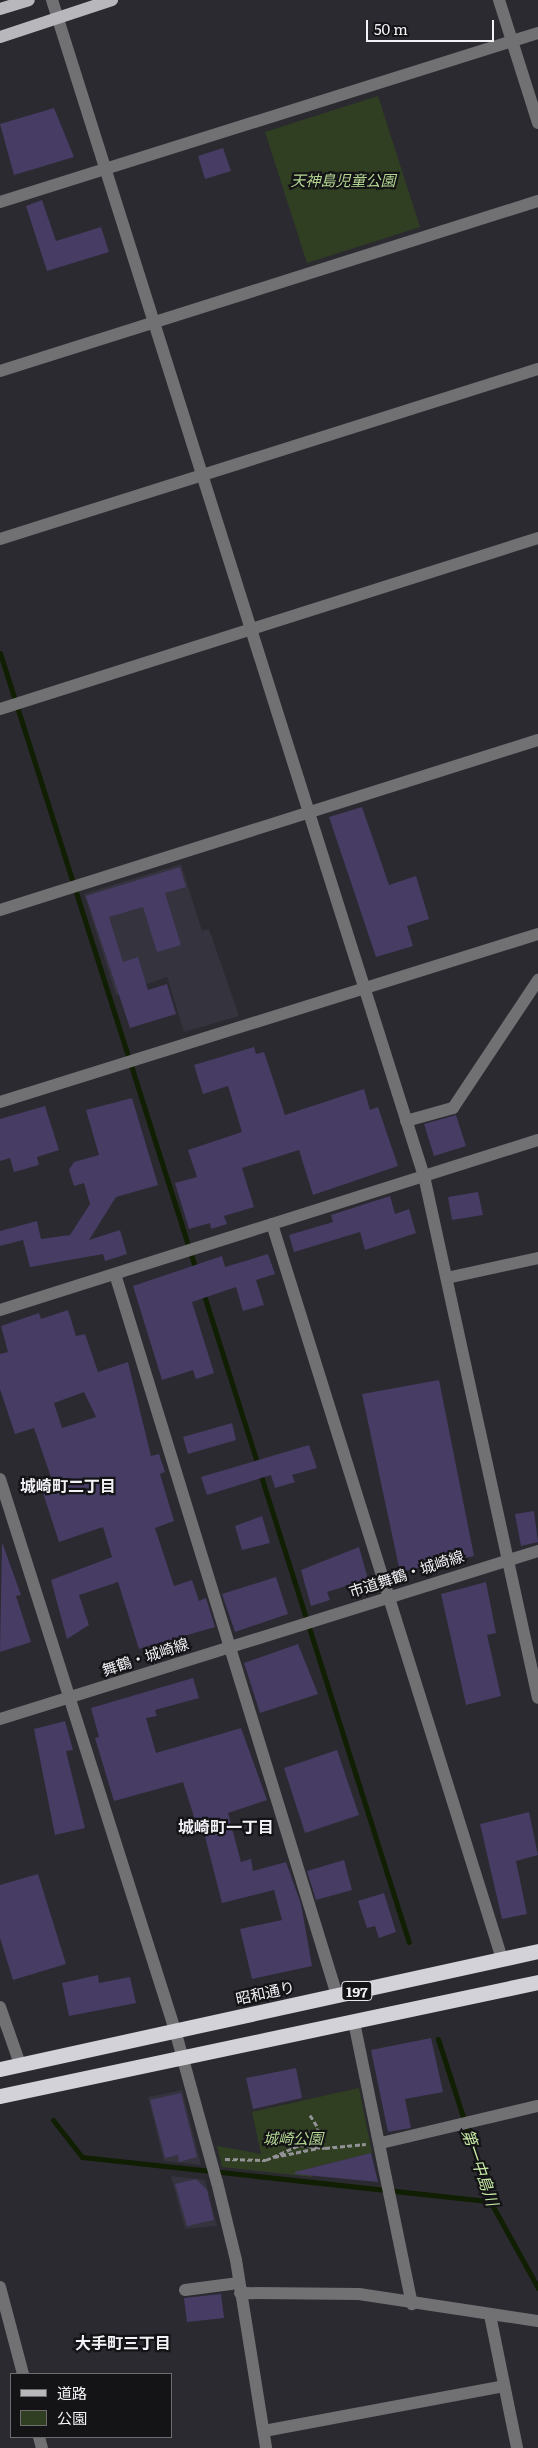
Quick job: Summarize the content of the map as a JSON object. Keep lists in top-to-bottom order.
{
  "streets": {
    "highway": ["197", "昭和通り"],
    "street": ["市道舞鶴・城崎線", "舞鶴・城崎線"]
  },
  "crossings": [
    ["市道舞鶴・城崎線", "舞鶴・城崎線"]
  ],
  "districts": ["城崎町二丁目", "城崎町一丁目", "大手町三丁目"],
  "water": ["第一中島川"],
  "parks": ["天神島児童公園", "城崎公園"],
  "legend": ["道路", "公園"],
  "scale_bar": "50 m"
}
